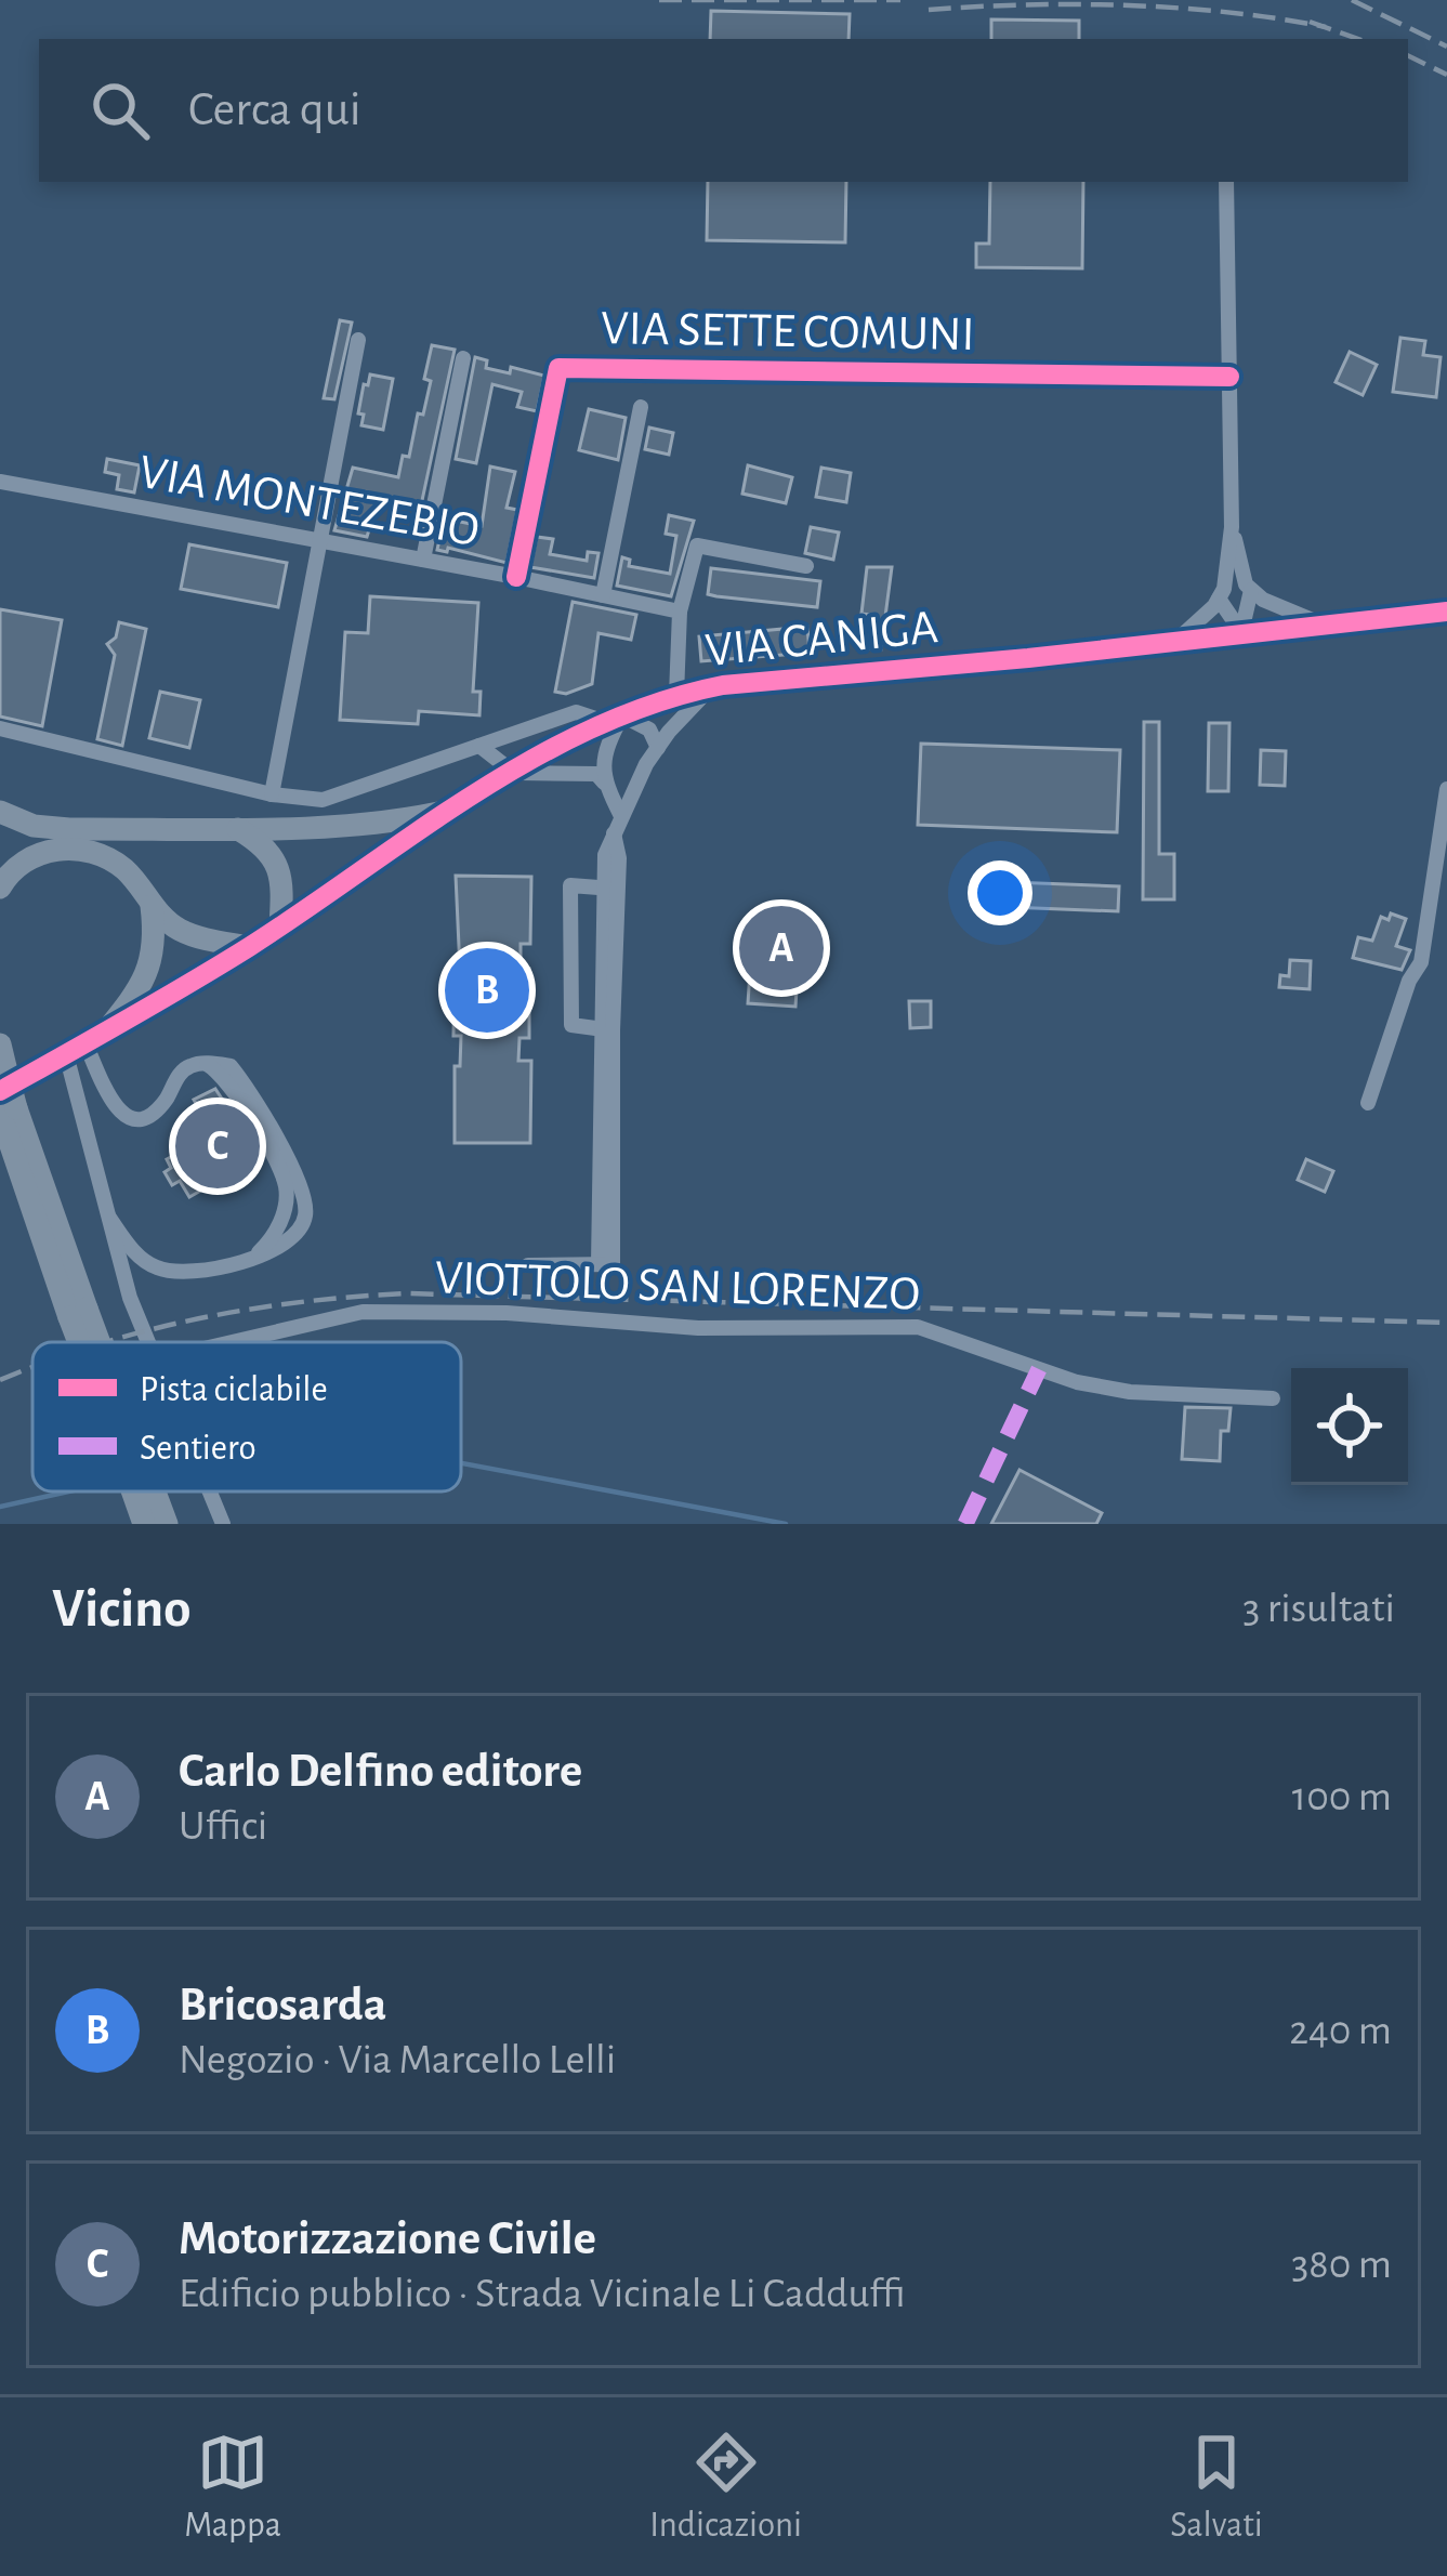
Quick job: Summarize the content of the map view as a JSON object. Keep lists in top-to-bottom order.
{
  "streets": {
    "street": [
      "VIA SETTE COMUNI",
      "VIA MONTEZEBIO",
      "VIA CANIGA",
      "VIOTTOLO SAN LORENZO"
    ]
  },
  "crossings": [
    ["VIA SETTE COMUNI", "VIA MONTEZEBIO"]
  ],
  "legend": ["Pista ciclabile", "Sentiero"],
  "page": {
    "search": "Cerca qui",
    "pins": ["A", "B", "C"],
    "heading": ["Vicino", "3 risultati"],
    "list": [
      {
        "mark": "A",
        "name": "Carlo Delfino editore",
        "note": "Uffici",
        "value": "100 m"
      },
      {
        "mark": "B",
        "name": "Bricosarda",
        "note": "Negozio · Via Marcello Lelli",
        "value": "240 m"
      },
      {
        "mark": "C",
        "name": "Motorizzazione Civile",
        "note": "Edificio pubblico · Strada Vicinale Li Cadduffi",
        "value": "380 m"
      }
    ],
    "nav": ["Mappa", "Indicazioni", "Salvati"]
  }
}
